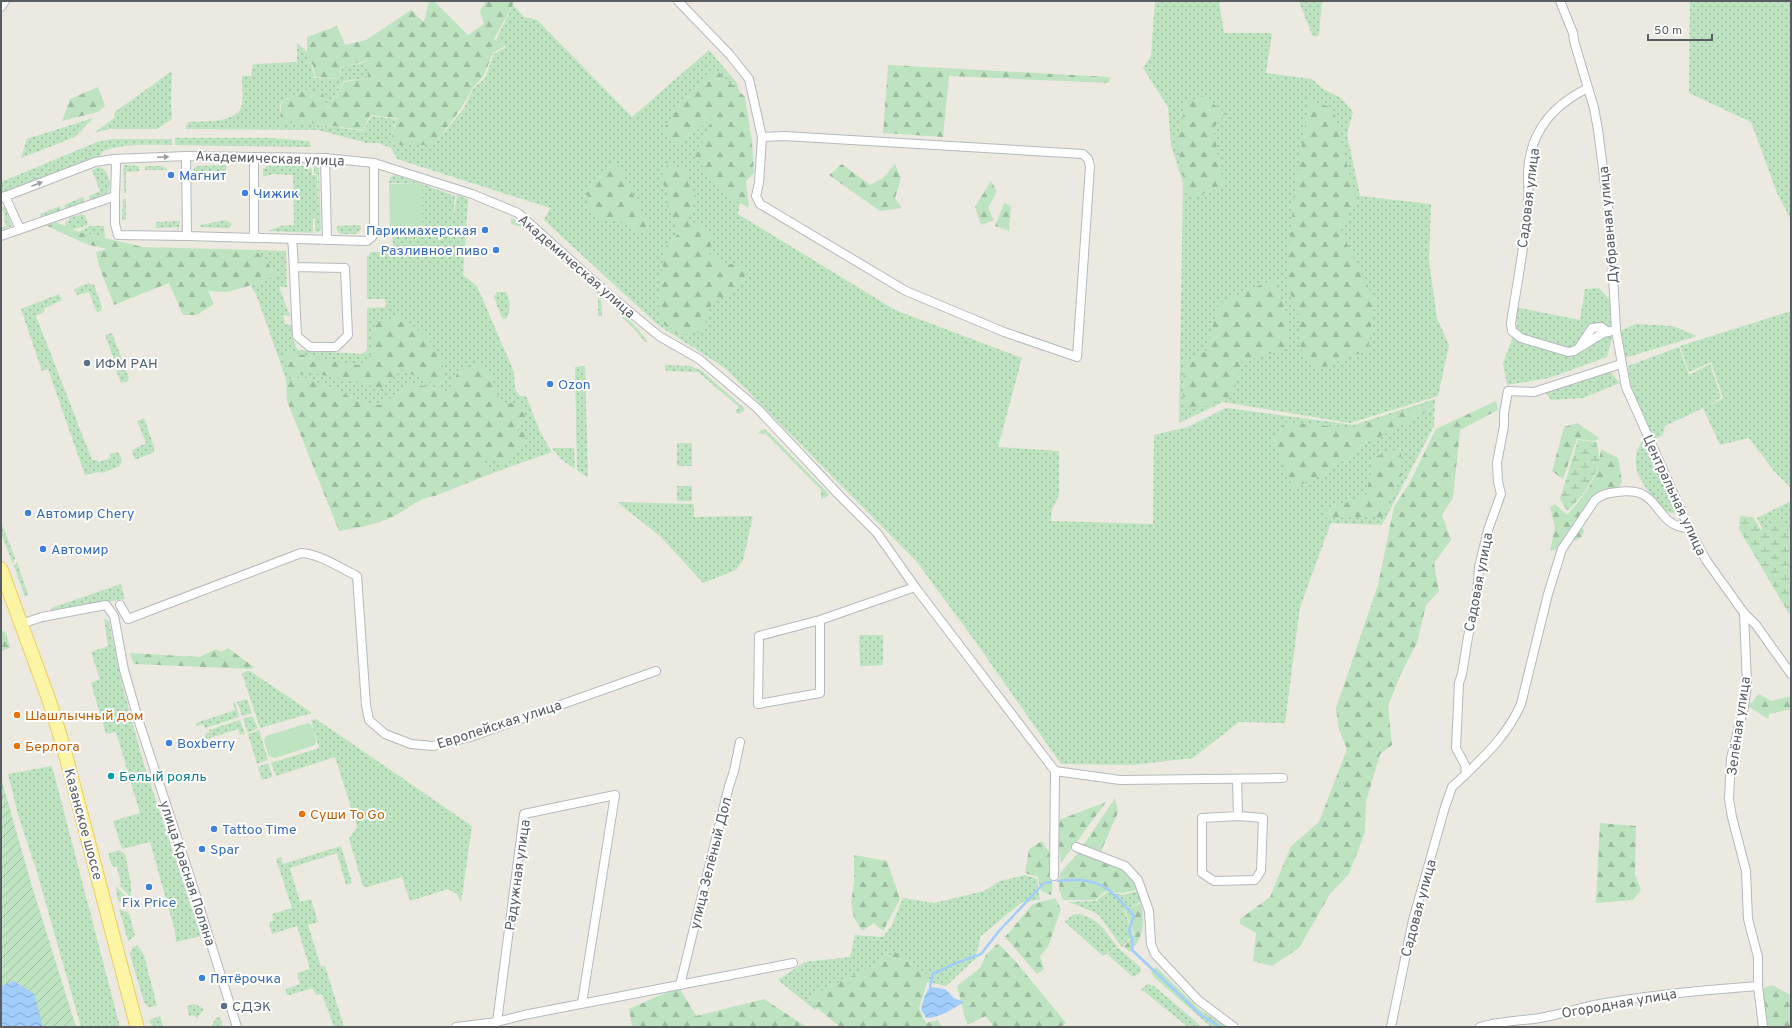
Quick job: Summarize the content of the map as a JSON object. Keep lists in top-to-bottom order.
{
  "streets": {
    "main road": ["Казанское шоссе"],
    "street": [
      "Академическая улица",
      "Садовая улица",
      "Дубравная улица",
      "Центральная улица",
      "Европейская улица",
      "Зелёная улица",
      "улица Зелёный Дол",
      "улица Красная Поляна",
      "Радужная улица",
      "Огородная улица"
    ]
  },
  "crossings": [
    ["Садовая улица", "Дубравная улица"],
    ["Садовая улица", "Центральная улица"],
    ["Дубравная улица", "Центральная улица"],
    ["Центральная улица", "Зелёная улица"],
    ["Зелёная улица", "Огородная улица"],
    ["Казанское шоссе", "улица Красная Поляна"]
  ],
  "places": [
    "Магнит",
    "Чижик",
    "Парикмахерская",
    "Разливное пиво",
    "ИФМ РАН",
    "Ozon",
    "Автомир Chery",
    "Автомир",
    "Шашлычный дом",
    "Boxberry",
    "Берлога",
    "Белый рояль",
    "Суши To Go",
    "Tattoo Time",
    "Spar",
    "Fix Price",
    "Пятёрочка",
    "СДЭК"
  ],
  "scale_bar": "50 m"
}
